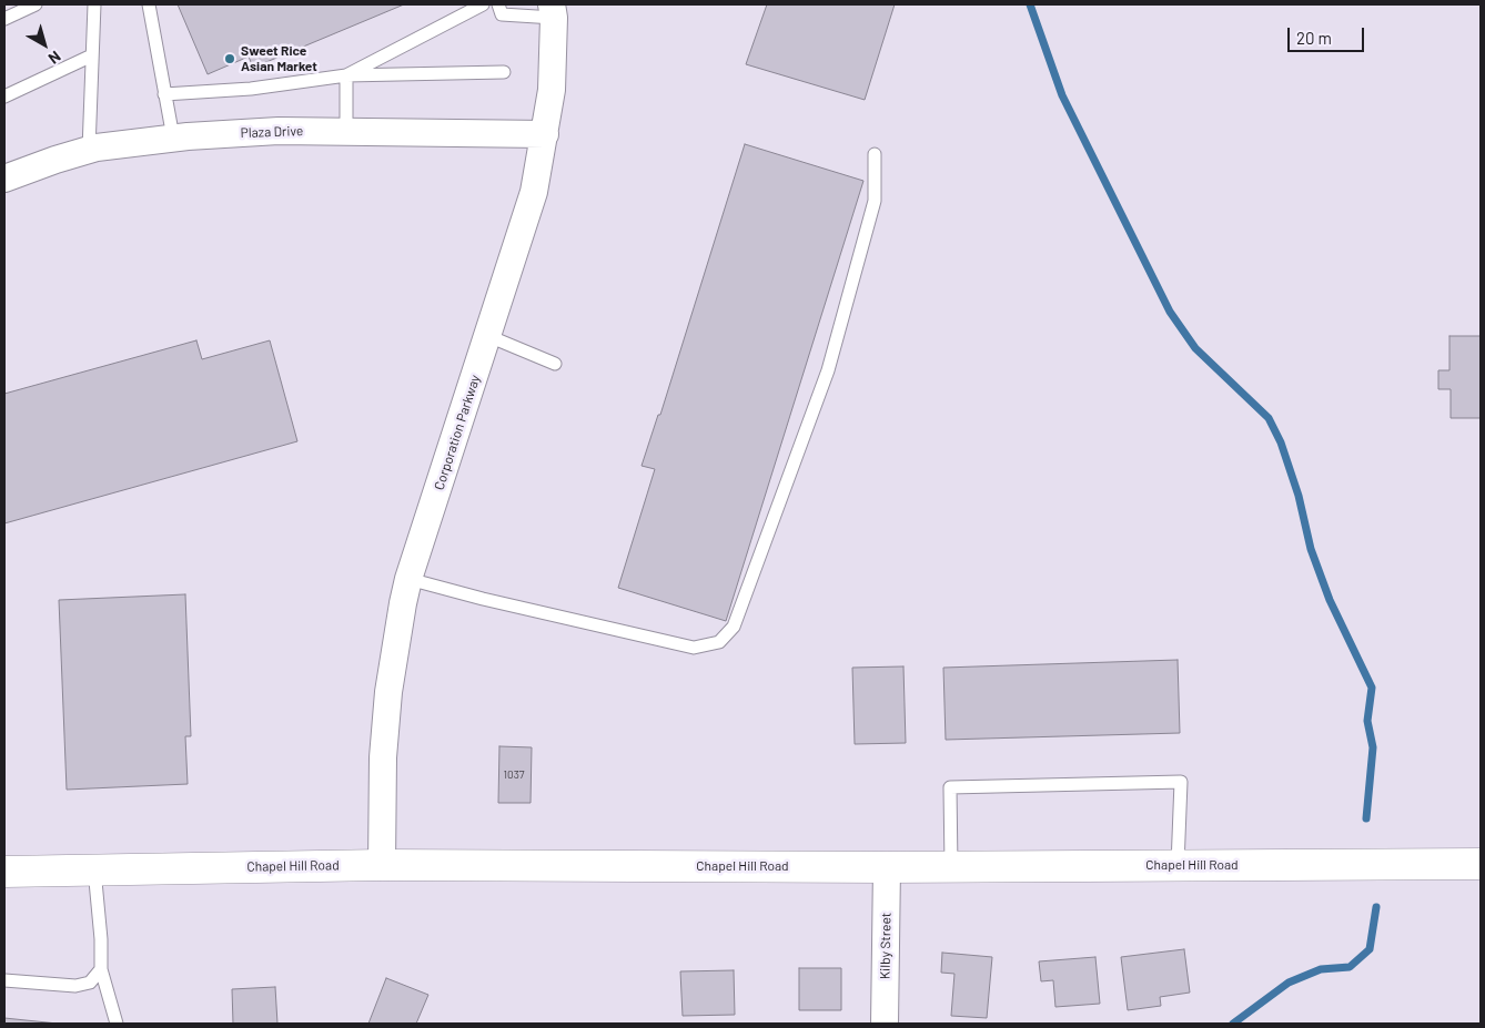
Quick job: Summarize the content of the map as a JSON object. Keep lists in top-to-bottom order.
{
  "streets": {
    "main road": ["Chapel Hill Road"],
    "street": ["Plaza Drive", "Corporation Parkway", "Kilby Street"]
  },
  "crossings": [
    ["Plaza Drive", "Corporation Parkway"],
    ["Corporation Parkway", "Chapel Hill Road"],
    ["Chapel Hill Road", "Kilby Street"]
  ],
  "places": ["Sweet Rice Asian Market"],
  "house_numbers": ["1037"],
  "scale_bar": "20 m",
  "north": "bottom right"
}
